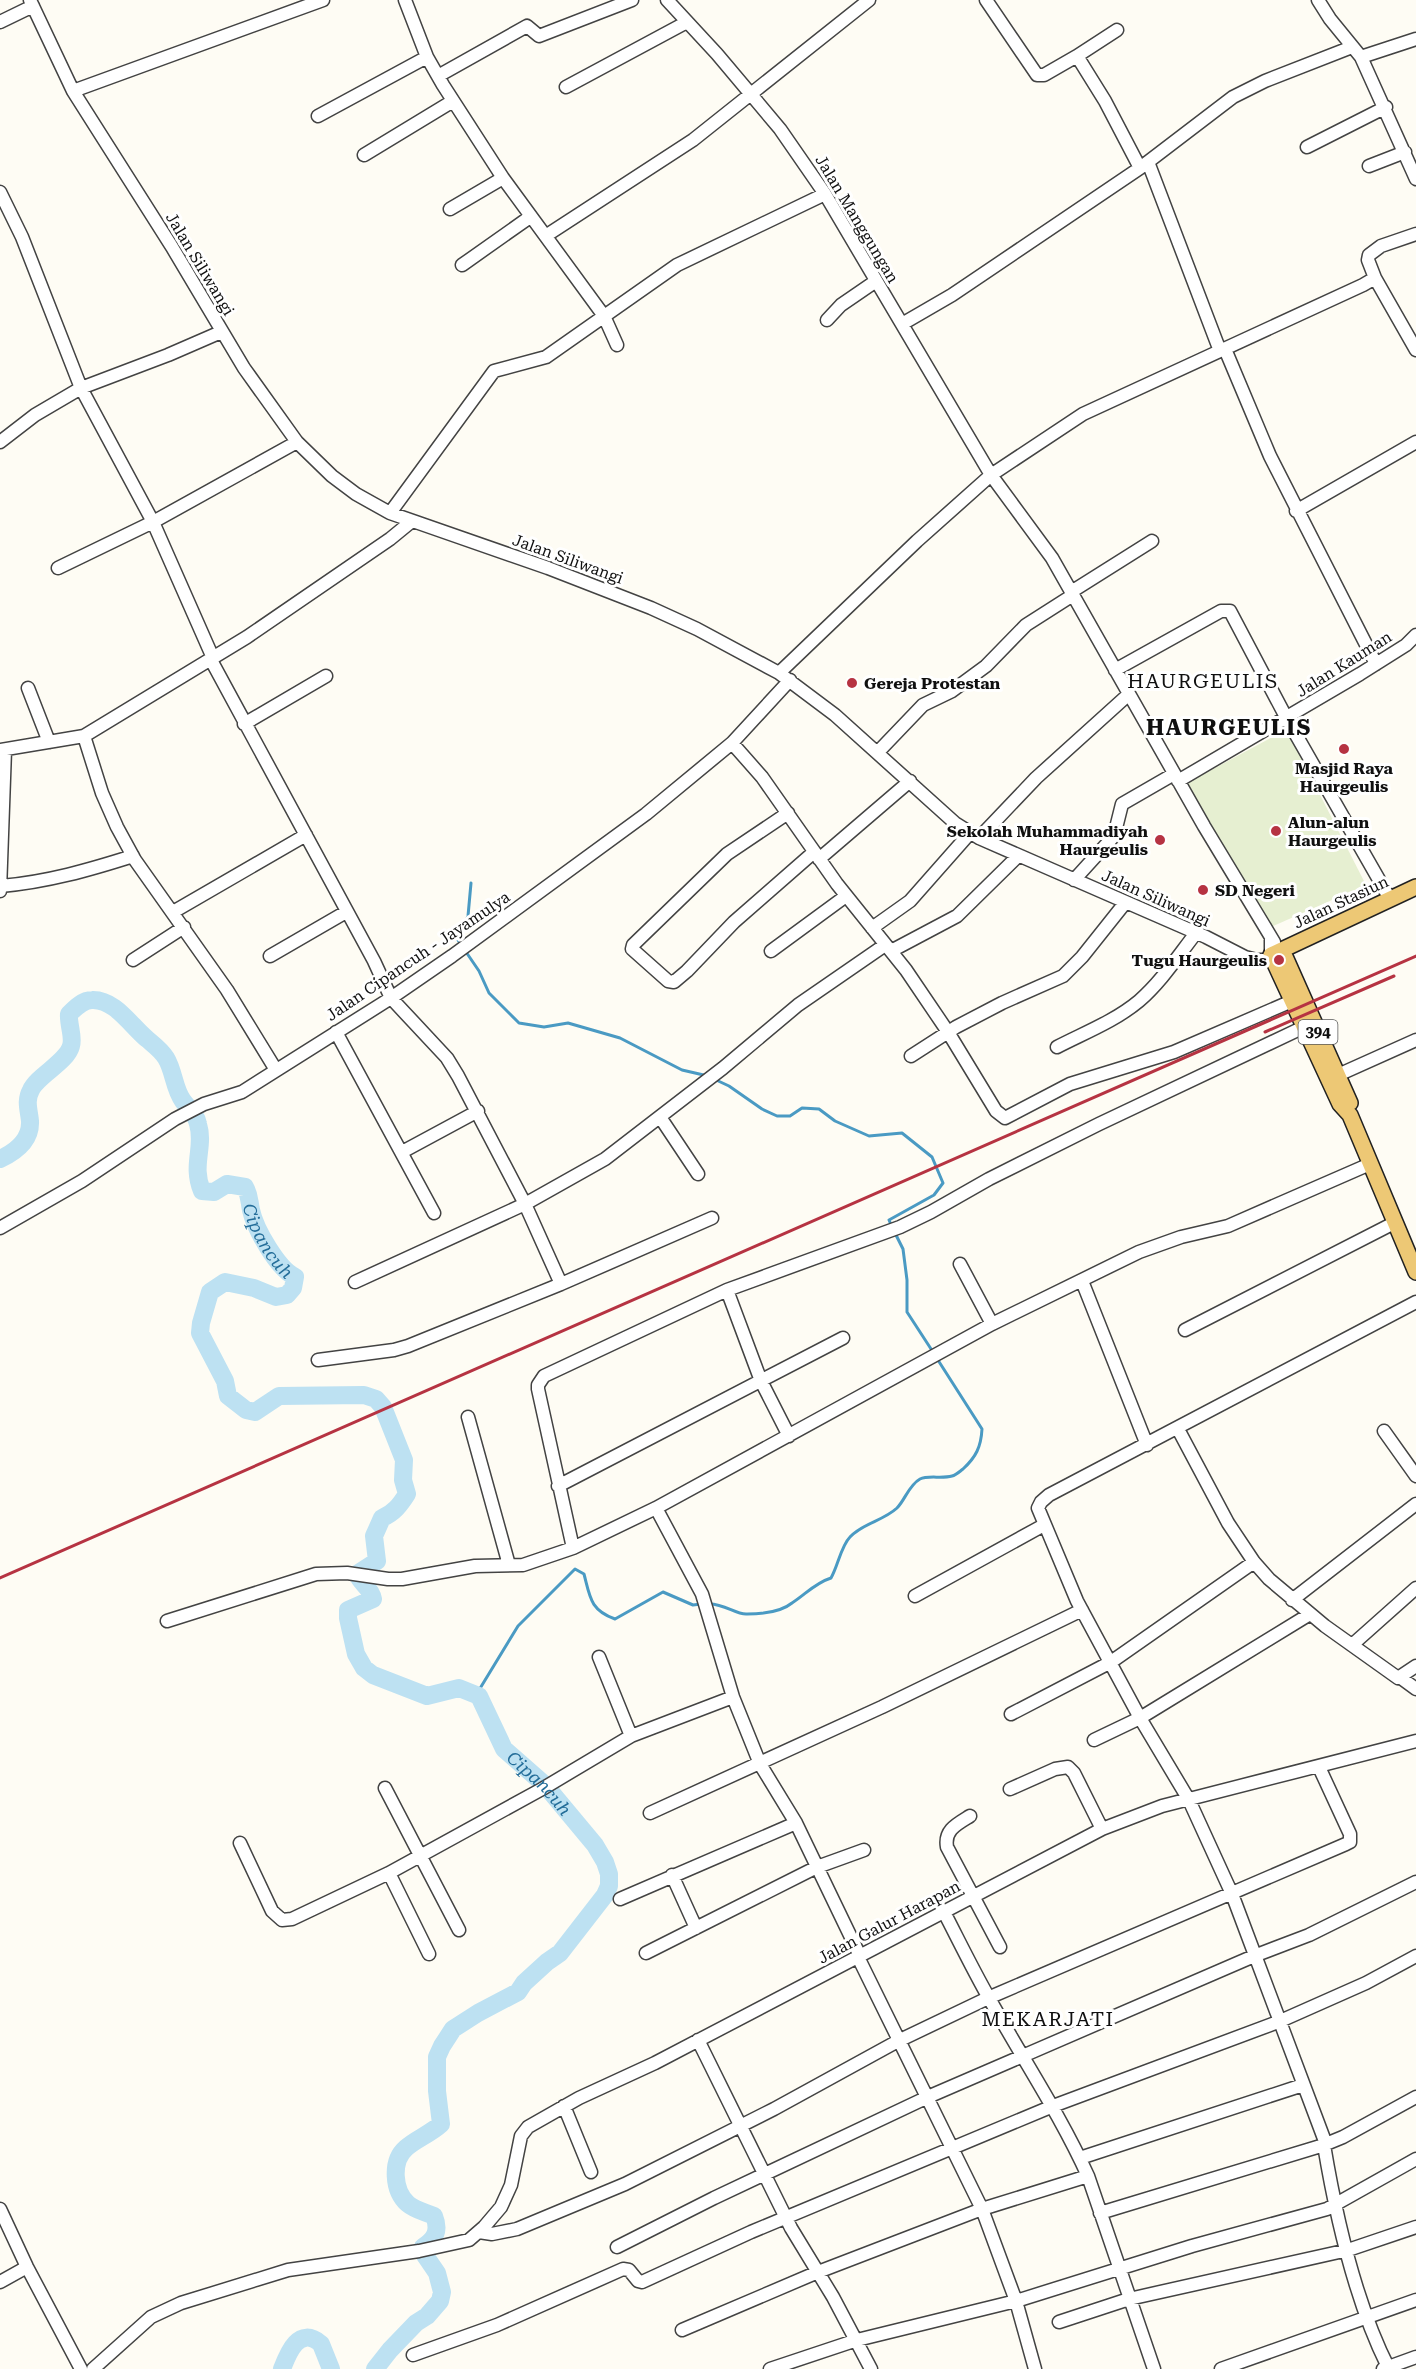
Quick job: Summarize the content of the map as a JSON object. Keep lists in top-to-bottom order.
{
  "streets": {
    "main road": ["Jalan Stasiun", "394"],
    "street": [
      "Jalan Manggungan",
      "Jalan Siliwangi",
      "Jalan Kauman",
      "Jalan Cipancuh - Jayamulya",
      "Jalan Galur Harapan"
    ]
  },
  "crossings": [
    ["Jalan Manggungan", "Jalan Siliwangi"],
    ["Jalan Manggungan", "Jalan Kauman"],
    ["Jalan Manggungan", "Jalan Stasiun"],
    ["Jalan Manggungan", "394"],
    ["Jalan Siliwangi", "Jalan Kauman"],
    ["Jalan Siliwangi", "Jalan Stasiun"],
    ["Jalan Siliwangi", "Jalan Cipancuh - Jayamulya"],
    ["Jalan Siliwangi", "394"],
    ["Jalan Stasiun", "394"]
  ],
  "districts": ["HAURGEULIS", "HAURGEULIS", "MEKARJATI"],
  "water": ["Cipancuh"],
  "places": [
    "Gereja Protestan",
    "Masjid Raya Haurgeulis",
    "Alun-alun Haurgeulis",
    "Sekolah Muhammadiyah Haurgeulis",
    "SD Negeri",
    "Tugu Haurgeulis"
  ]
}
